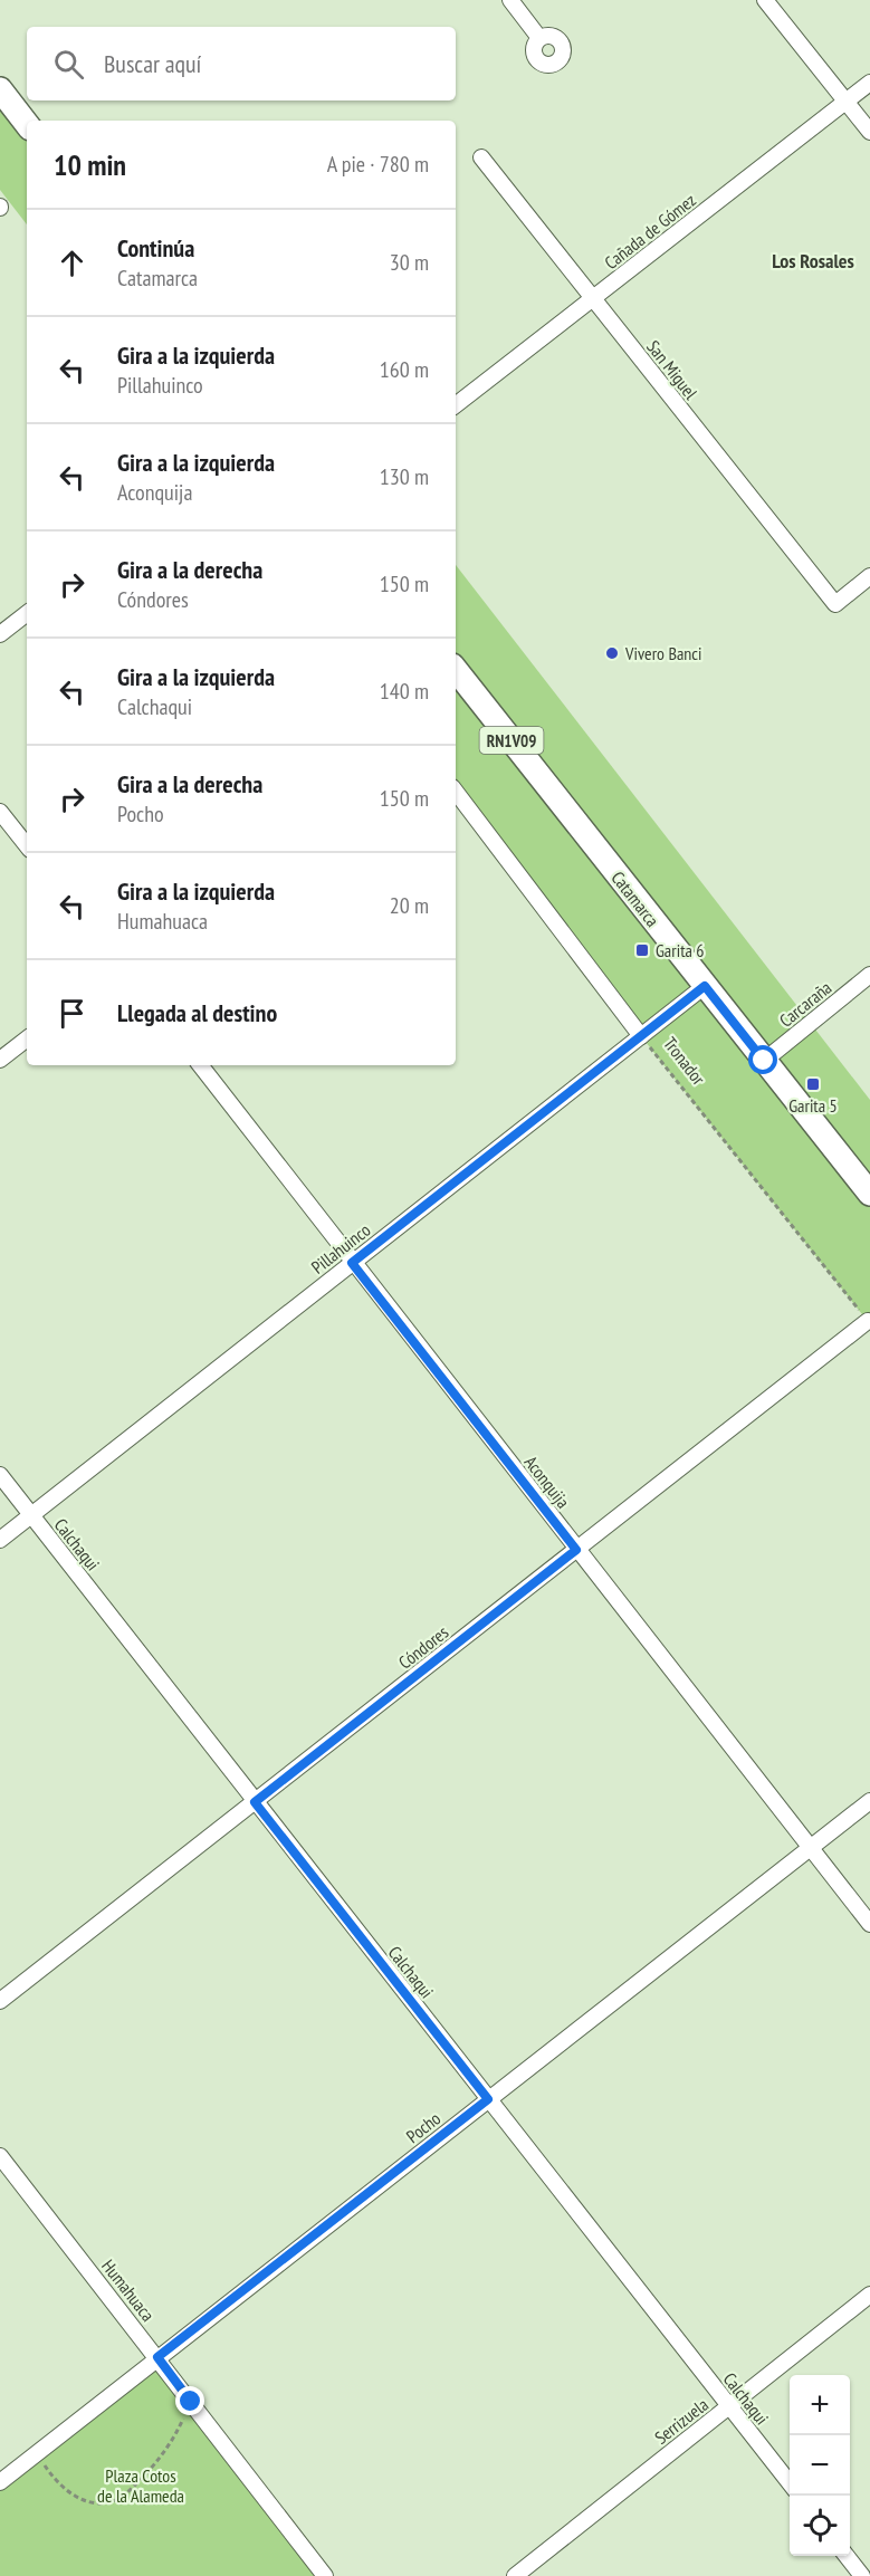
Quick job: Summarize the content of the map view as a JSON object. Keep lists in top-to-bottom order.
{
  "streets": {
    "main road": ["RN1V09", "Catamarca"],
    "street": [
      "Cañada de Gómez",
      "San Miguel",
      "Carcaraña",
      "Tronador",
      "Pillahuinco",
      "Aconquija",
      "Calchaqui",
      "Cóndores",
      "Pocho",
      "Humahuaca",
      "Serrizuela"
    ]
  },
  "crossings": [
    ["Cañada de Gómez", "San Miguel"],
    ["Catamarca", "Carcaraña"],
    ["Catamarca", "Pillahuinco"],
    ["Tronador", "Pillahuinco"],
    ["Tronador", "Cóndores"],
    ["Pillahuinco", "Aconquija"],
    ["Pillahuinco", "Calchaqui"],
    ["Aconquija", "Cóndores"],
    ["Aconquija", "Pocho"],
    ["Calchaqui", "Cóndores"],
    ["Calchaqui", "Pocho"],
    ["Calchaqui", "Serrizuela"],
    ["Pocho", "Humahuaca"]
  ],
  "districts": ["Los Rosales"],
  "parks": ["Plaza Cotos de la Alameda"],
  "places": {
    "other": ["Vivero Banci"],
    "transit": ["Garita 6", "Garita 5"]
  },
  "page": {
    "search": "Buscar aquí",
    "heading": ["10 min", "A pie · 780 m"],
    "list": [
      ["Continúa", "Catamarca", "30 m"],
      ["Gira a la izquierda", "Pillahuinco", "160 m"],
      ["Gira a la izquierda", "Aconquija", "130 m"],
      ["Gira a la derecha", "Cóndores", "150 m"],
      ["Gira a la izquierda", "Calchaqui", "140 m"],
      ["Gira a la derecha", "Pocho", "150 m"],
      ["Gira a la izquierda", "Humahuaca", "20 m"],
      "Llegada al destino"
    ],
    "map_buttons": ["+", "−"]
  }
}
